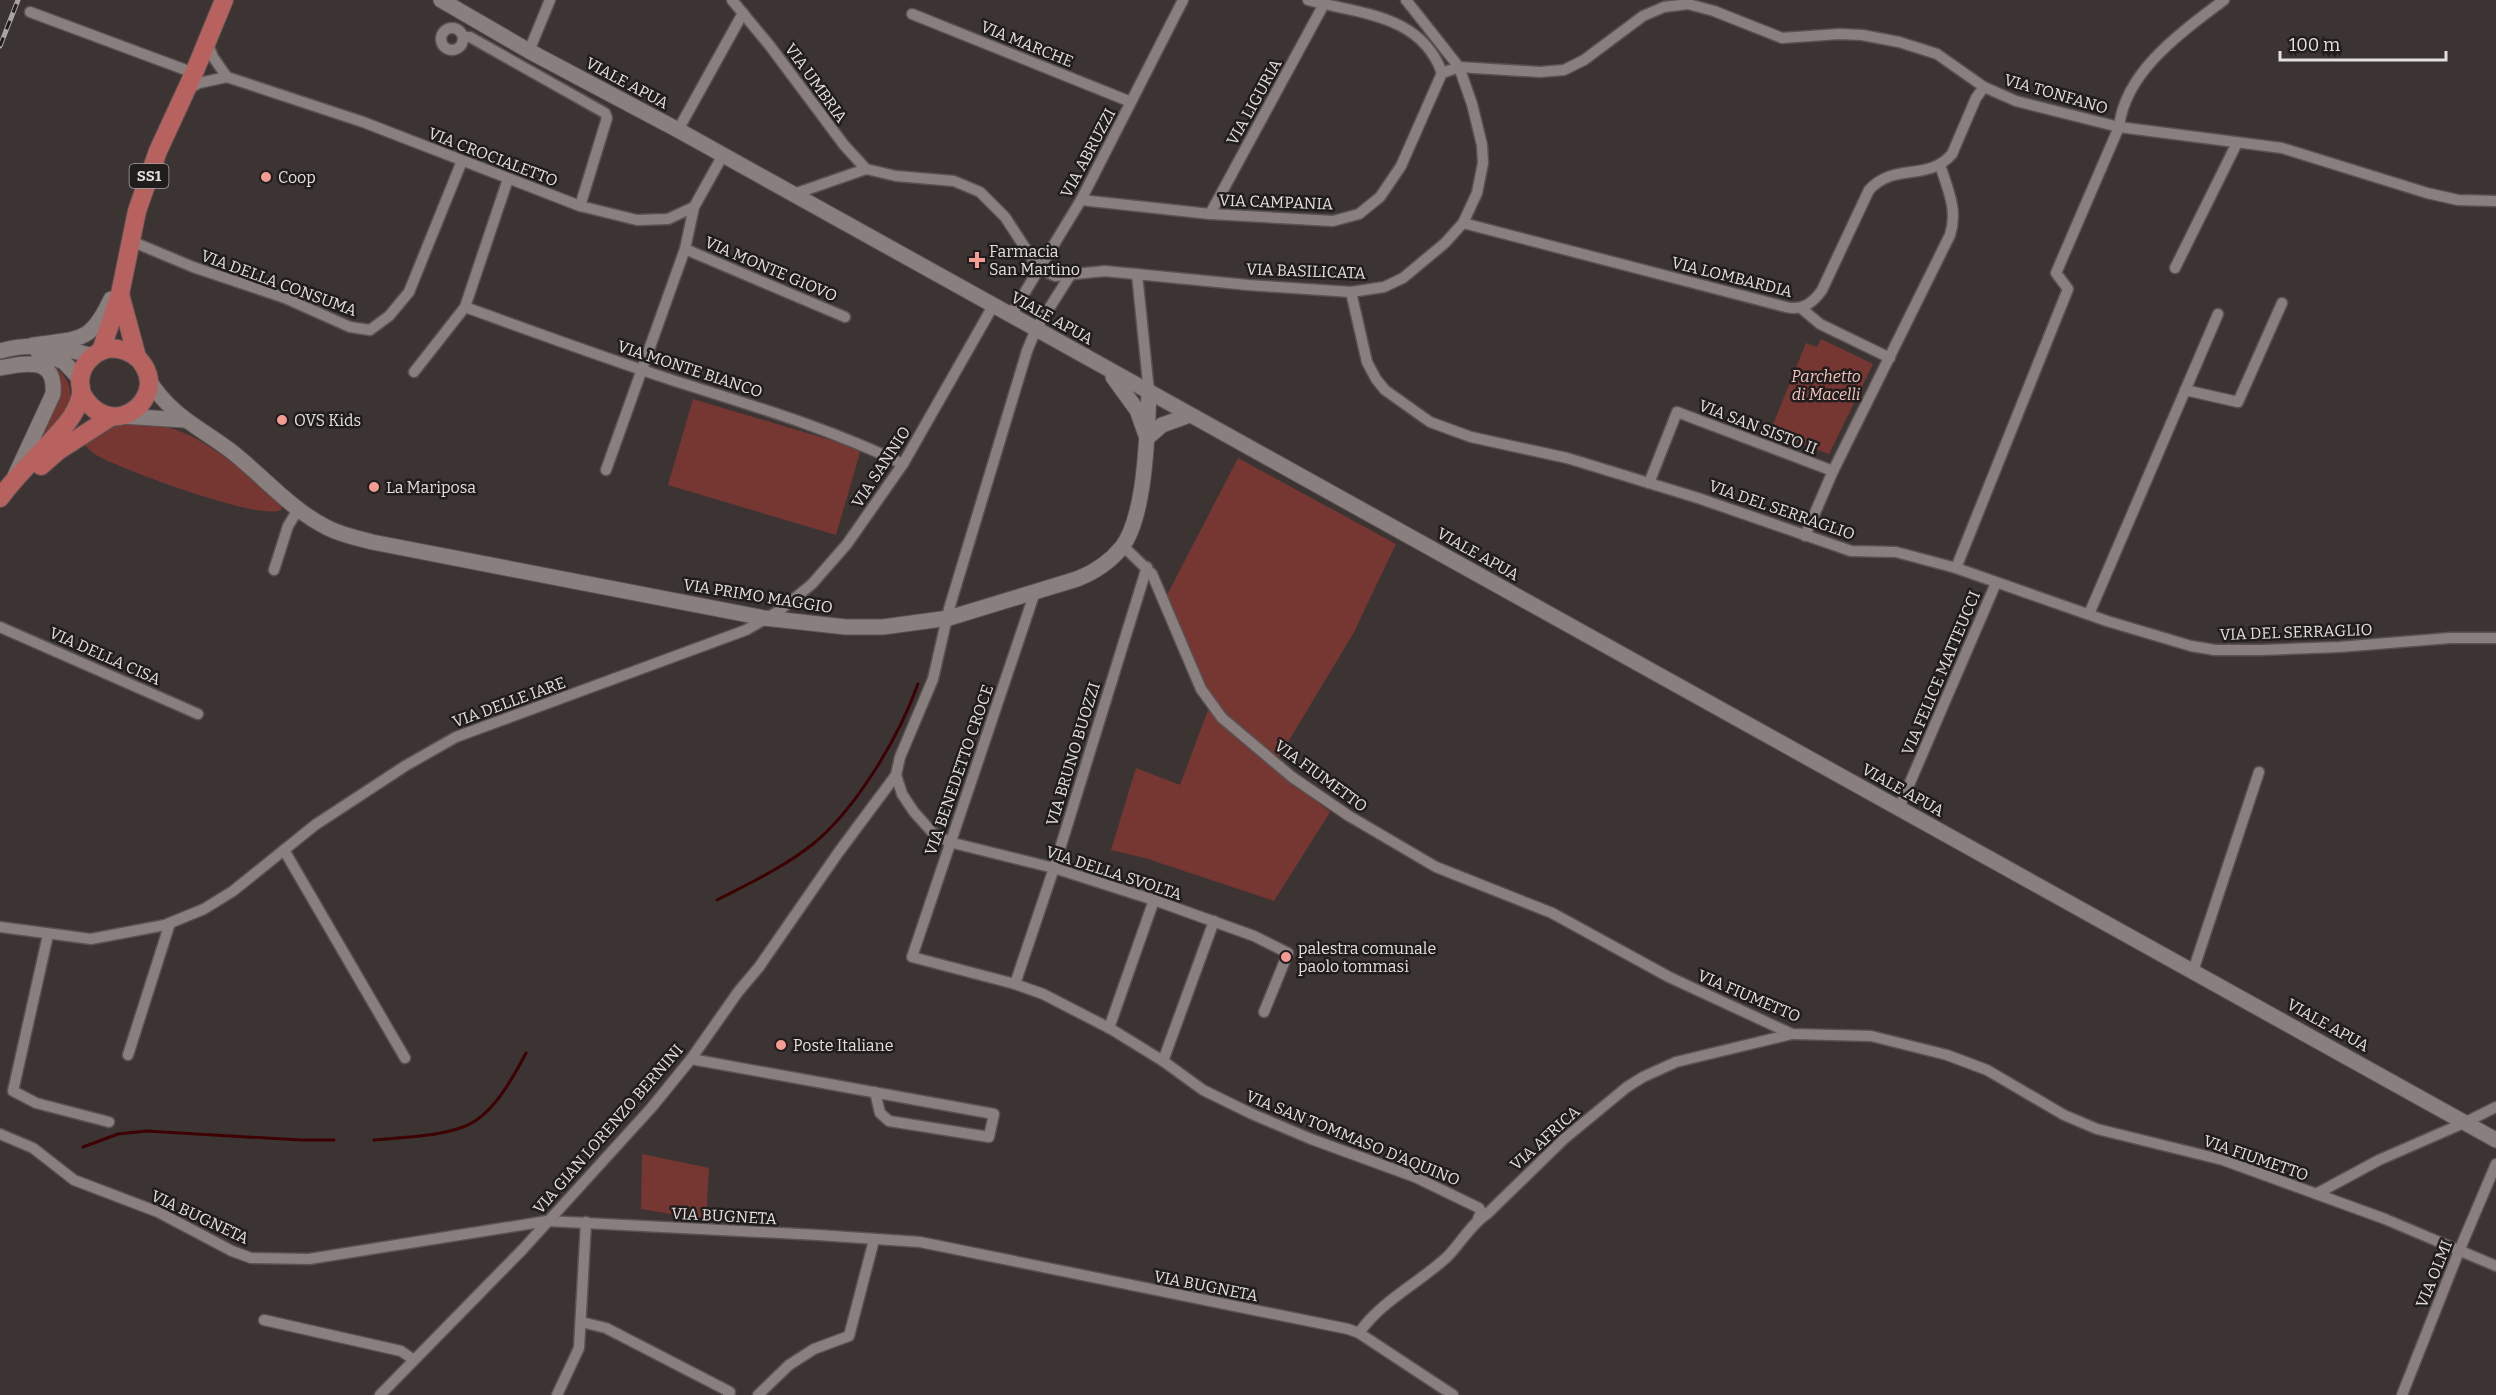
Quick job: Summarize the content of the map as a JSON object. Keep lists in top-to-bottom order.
{
  "streets": {
    "main road": ["SS1"],
    "street": [
      "VIA MARCHE",
      "VIALE APUA",
      "VIA UMBRIA",
      "VIA TONFANO",
      "VIA LIGURIA",
      "VIA ABRUZZI",
      "VIA CROCIALETTO",
      "VIA CAMPANIA",
      "VIA MONTE GIOVO",
      "VIA BASILICATA",
      "VIA LOMBARDIA",
      "VIA DELLA CONSUMA",
      "VIA MONTE BIANCO",
      "VIA SAN SISTO II",
      "VIA SANNIO",
      "VIA DEL SERRAGLIO",
      "VIA PRIMO MAGGIO",
      "VIA DELLA CISA",
      "VIA FELICE MATTEUCCI",
      "VIA DELLE IARE",
      "VIA BRUNO BUOZZI",
      "VIA BENEDETTO CROCE",
      "VIA FIUMETTO",
      "VIA DELLA SVOLTA",
      "VIA GIAN LORENZO BERNINI",
      "VIA SAN TOMMASO D'AQUINO",
      "VIA AFRICA",
      "VIA BUGNETA",
      "VIA OLMI"
    ]
  },
  "crossings": [
    ["VIA MARCHE", "VIA ABRUZZI"],
    ["VIALE APUA", "VIA ABRUZZI"],
    ["VIALE APUA", "VIA SANNIO"],
    ["VIALE APUA", "VIA PRIMO MAGGIO"],
    ["VIALE APUA", "VIA FELICE MATTEUCCI"],
    ["VIALE APUA", "VIA GIAN LORENZO BERNINI"],
    ["VIA TONFANO", "VIA BASILICATA"],
    ["VIA LIGURIA", "VIA CAMPANIA"],
    ["VIA ABRUZZI", "VIA CAMPANIA"],
    ["VIA ABRUZZI", "VIA BASILICATA"],
    ["VIA CROCIALETTO", "VIA DELLA CONSUMA"],
    ["SS1", "VIA DELLA CONSUMA"],
    ["SS1", "VIA PRIMO MAGGIO"],
    ["VIA BASILICATA", "VIA LOMBARDIA"],
    ["VIA BASILICATA", "VIA DEL SERRAGLIO"],
    ["VIA MONTE BIANCO", "VIA SANNIO"],
    ["VIA SAN SISTO II", "VIA DEL SERRAGLIO"],
    ["VIA SANNIO", "VIA PRIMO MAGGIO"],
    ["VIA SANNIO", "VIA DELLE IARE"],
    ["VIA DEL SERRAGLIO", "VIA FELICE MATTEUCCI"],
    ["VIA PRIMO MAGGIO", "VIA DELLE IARE"],
    ["VIA PRIMO MAGGIO", "VIA BENEDETTO CROCE"],
    ["VIA PRIMO MAGGIO", "VIA FIUMETTO"],
    ["VIA PRIMO MAGGIO", "VIA GIAN LORENZO BERNINI"],
    ["VIA BRUNO BUOZZI", "VIA FIUMETTO"],
    ["VIA BRUNO BUOZZI", "VIA DELLA SVOLTA"],
    ["VIA BRUNO BUOZZI", "VIA SAN TOMMASO D'AQUINO"],
    ["VIA BENEDETTO CROCE", "VIA DELLA SVOLTA"],
    ["VIA BENEDETTO CROCE", "VIA SAN TOMMASO D'AQUINO"],
    ["VIA FIUMETTO", "VIA AFRICA"],
    ["VIA FIUMETTO", "VIA OLMI"],
    ["VIA DELLA SVOLTA", "VIA GIAN LORENZO BERNINI"],
    ["VIA GIAN LORENZO BERNINI", "VIA BUGNETA"],
    ["VIA SAN TOMMASO D'AQUINO", "VIA AFRICA"],
    ["VIA AFRICA", "VIA BUGNETA"]
  ],
  "parks": ["Parchetto di Macelli"],
  "places": {
    "other": [
      "Coop",
      "OVS Kids",
      "La Mariposa",
      "palestra comunale paolo tommasi",
      "Poste Italiane"
    ],
    "health": ["Farmacia San Martino"]
  },
  "scale_bar": "100 m"
}
